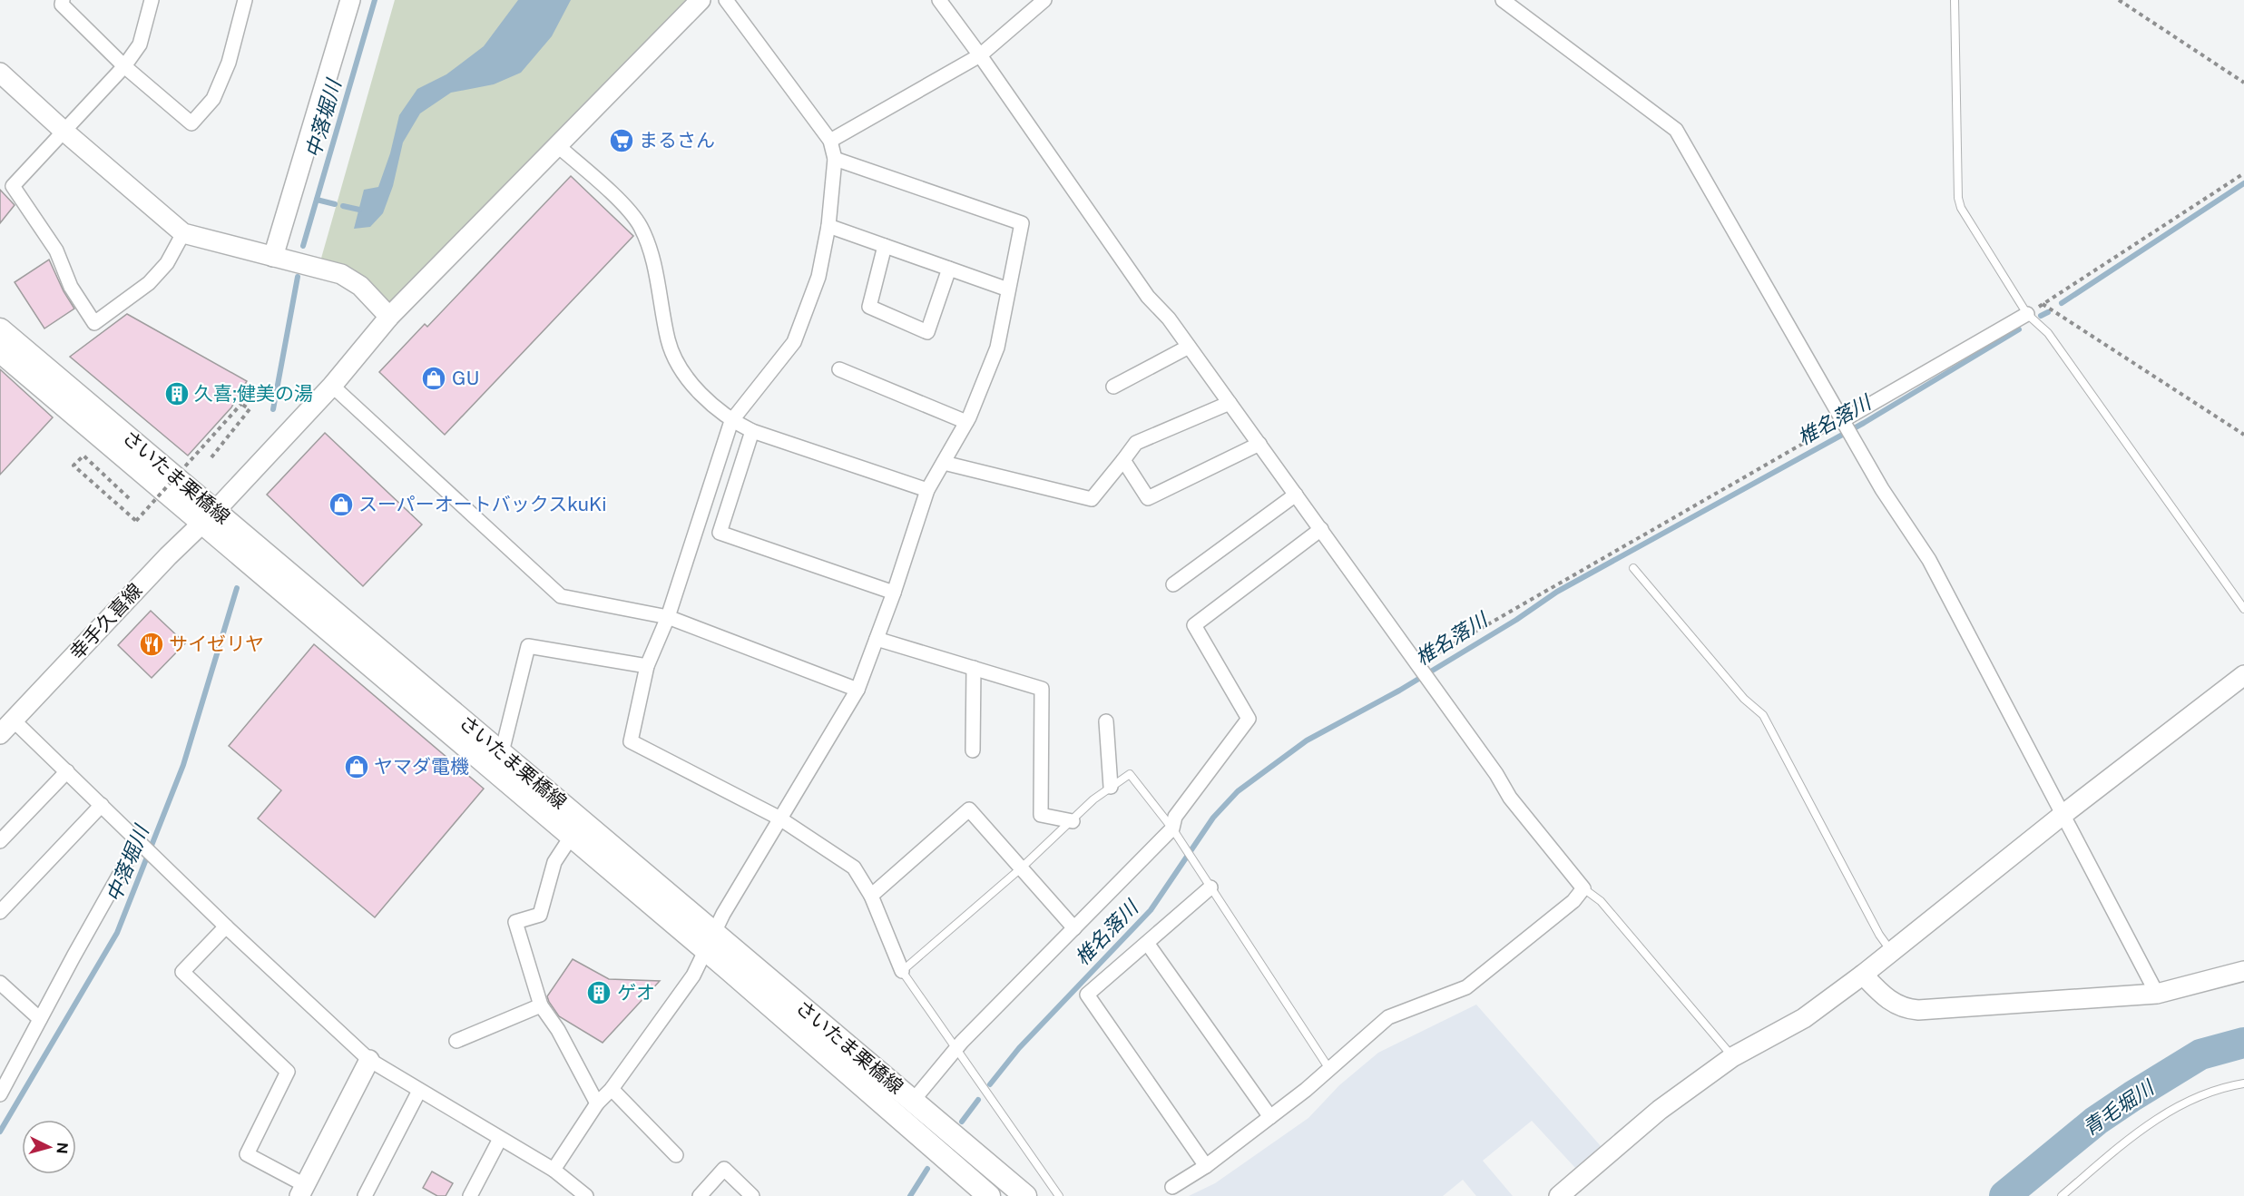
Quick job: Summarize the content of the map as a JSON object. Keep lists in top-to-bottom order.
{
  "streets": {
    "main road": ["さいたま栗橋線"],
    "street": ["幸手久喜線"]
  },
  "crossings": [
    ["さいたま栗橋線", "幸手久喜線"]
  ],
  "water": ["中落堀川", "椎名落川", "青毛堀川"],
  "places": {
    "supermarket": ["まるさん"],
    "shop": ["GU", "スーパーオートバックスkuKi", "ヤマダ電機"],
    "building": ["久喜;健美の湯", "ゲオ"],
    "restaurant": ["サイゼリヤ"]
  },
  "north": "right"
}
